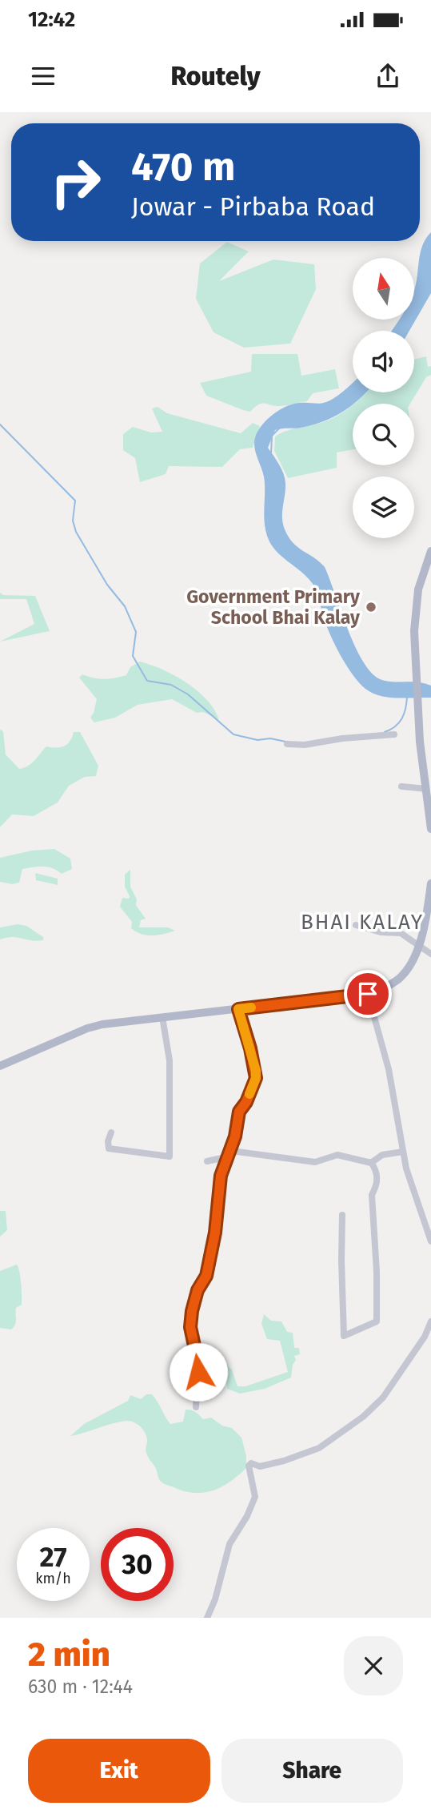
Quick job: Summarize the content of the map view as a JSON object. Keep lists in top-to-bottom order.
{
  "districts": ["BHAI KALAY"],
  "places": ["Government Primary School Bhai Kalay"],
  "north": "top",
  "page": {
    "status": "12:42",
    "header": "Routely",
    "turn": ["470 m", "Jowar - Pirbaba Road"],
    "speed": "27 km/h",
    "limit": "30",
    "heading": ["2 min", "630 m · 12:44"],
    "buttons": ["Exit", "Share"]
  }
}
